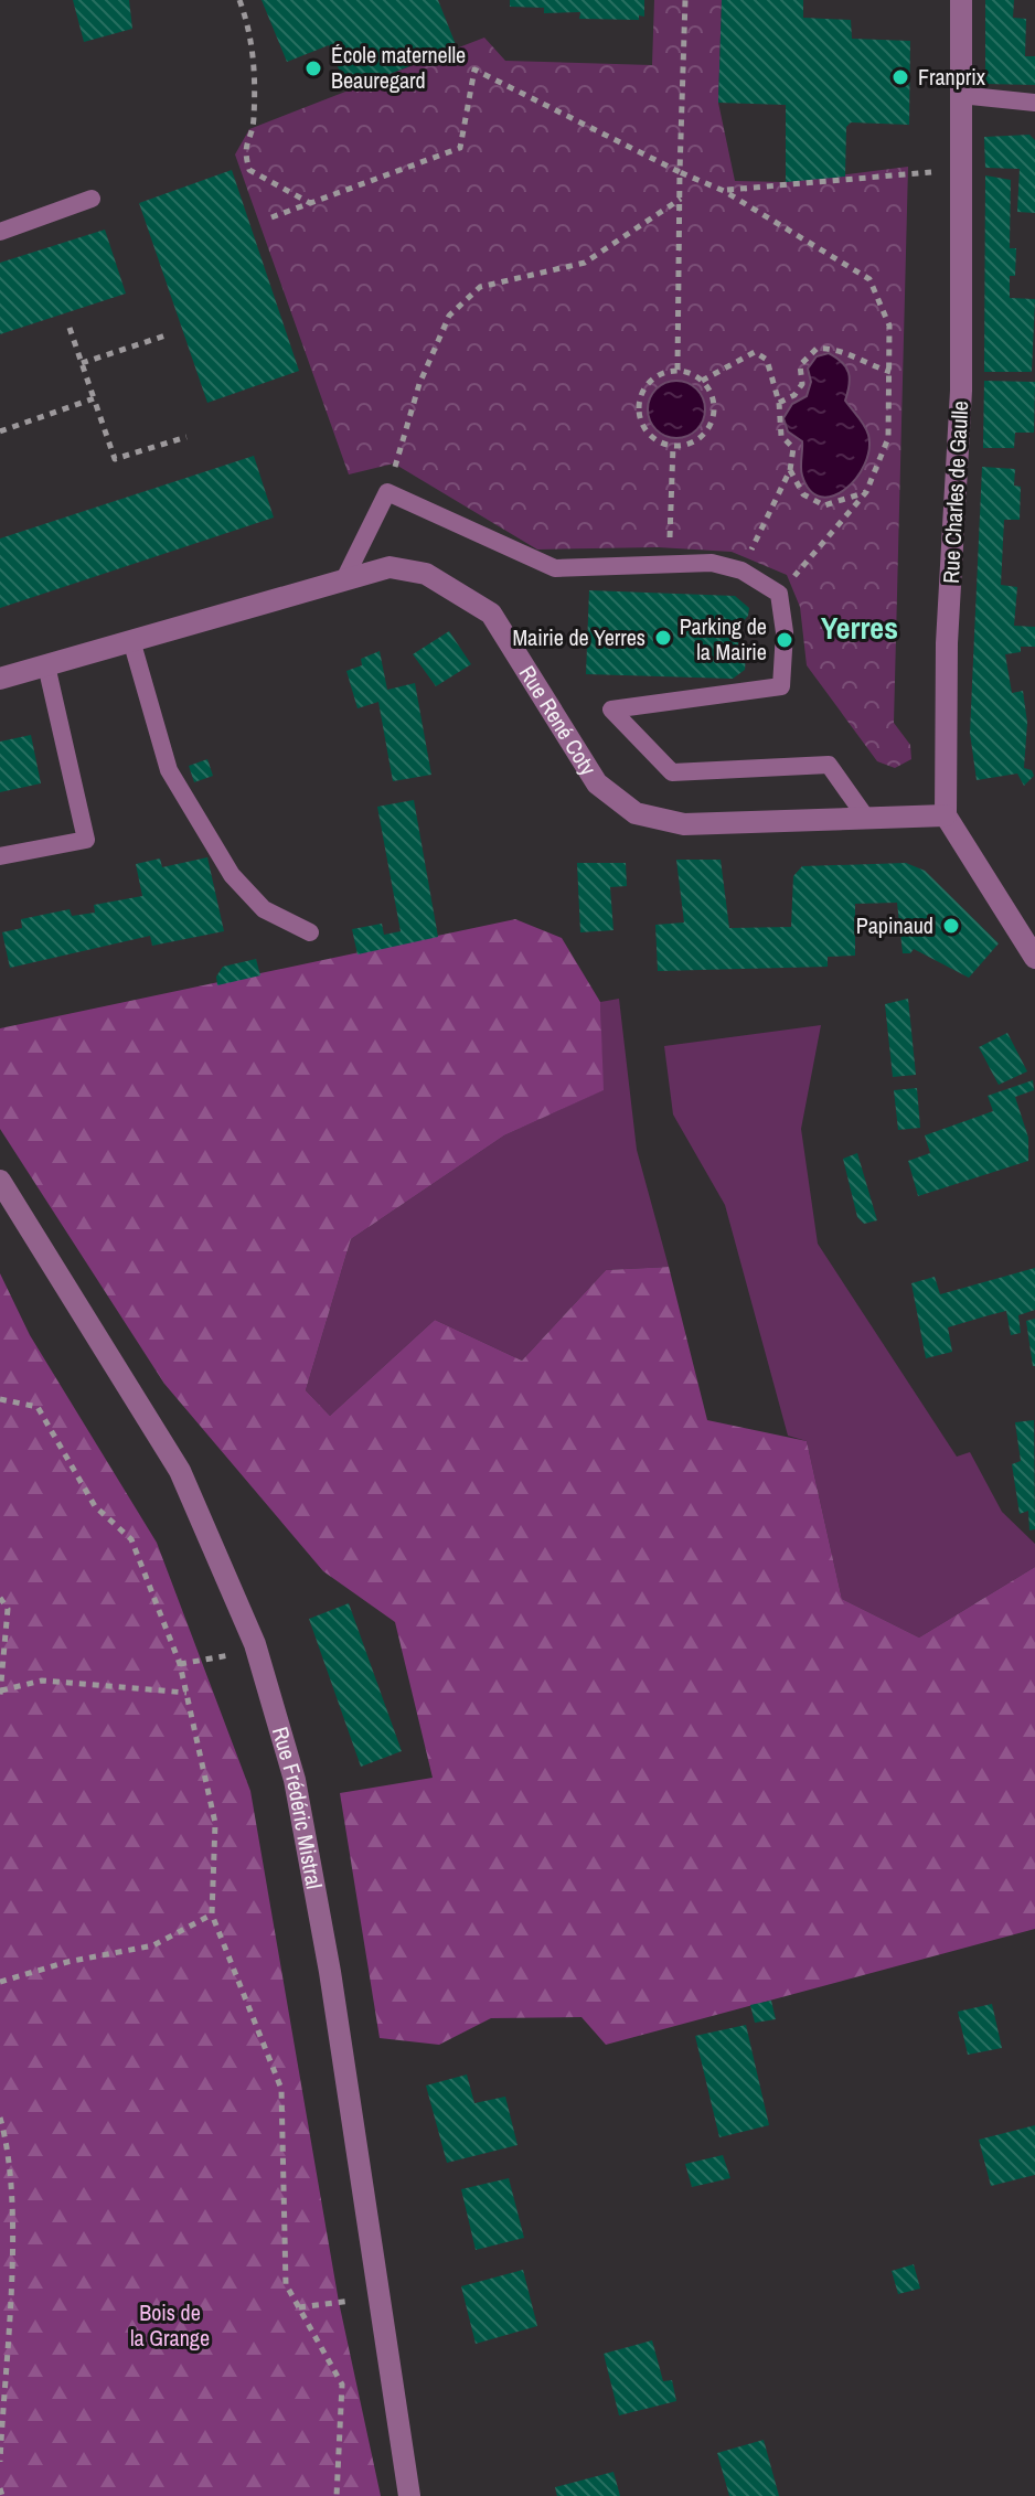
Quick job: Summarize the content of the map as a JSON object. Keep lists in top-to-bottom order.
{
  "streets": {
    "street": ["Rue Charles de Gaulle", "Rue René Coty", "Rue Frédéric Mistral"]
  },
  "crossings": [
    ["Rue Charles de Gaulle", "Rue René Coty"]
  ],
  "districts": ["Yerres"],
  "parks": ["Bois de la Grange"],
  "places": [
    "École maternelle Beauregard",
    "Franprix",
    "Mairie de Yerres",
    "Parking de la Mairie",
    "Papinaud"
  ]
}
